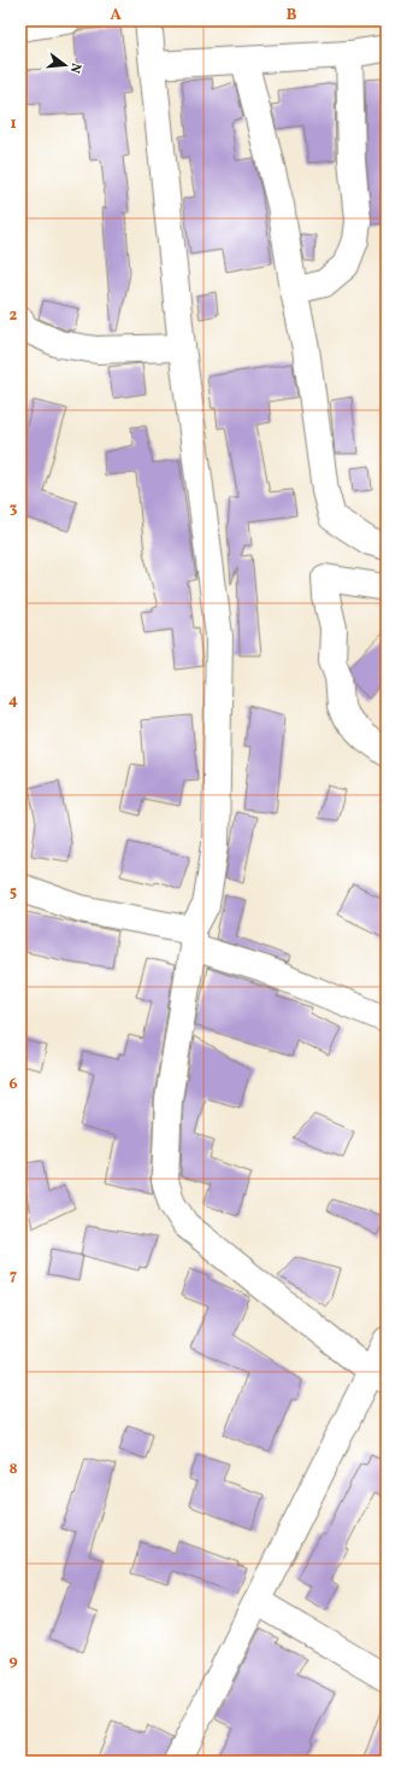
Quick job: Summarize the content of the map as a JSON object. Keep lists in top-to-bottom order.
{
  "north": "right",
  "grid": {
    "columns": ["A", "B"],
    "rows": [
      "1",
      "2",
      "3",
      "4",
      "5",
      "6",
      "7",
      "8",
      "9"
    ]
  }
}
